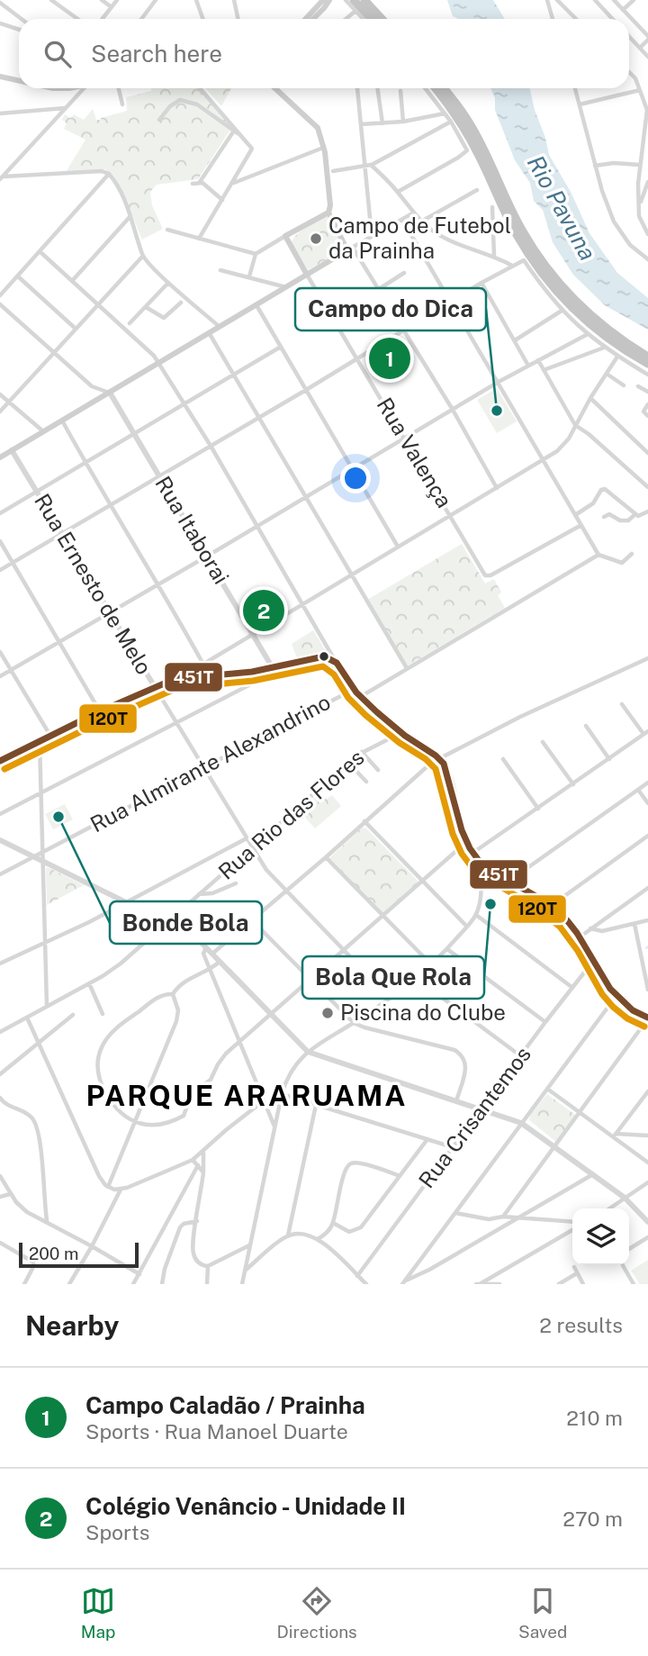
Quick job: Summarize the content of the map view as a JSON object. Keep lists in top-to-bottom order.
{
  "streets": {
    "main road": ["Rua Valença"],
    "street": [
      "Rua Itaborai",
      "Rua Ernesto de Melo",
      "Rua Almirante Alexandrino",
      "Rua Rio das Flores",
      "Rua Crisantemos"
    ]
  },
  "crossings": [
    ["Rua Ernesto de Melo", "Rua Almirante Alexandrino"],
    ["Rua Ernesto de Melo", "Rua Rio das Flores"]
  ],
  "districts": ["PARQUE ARARUAMA"],
  "water": ["Rio Pavuna"],
  "places": [
    "Campo de Futebol da Prainha",
    "Campo do Dica",
    "Bonde Bola",
    "Bola Que Rola",
    "Piscina do Clube"
  ],
  "lines": ["transit line 451T", "transit line 120T"],
  "scale_bar": "200 m",
  "page": {
    "search": "Search here",
    "pins": ["1", "2"],
    "scale": "200 m",
    "heading": ["Nearby", "2 results"],
    "list": [
      {
        "mark": "1",
        "name": "Campo Caladão / Prainha",
        "note": "Sports · Rua Manoel Duarte",
        "value": "210 m"
      },
      {
        "mark": "2",
        "name": "Colégio Venâncio - Unidade II",
        "note": "Sports",
        "value": "270 m"
      }
    ],
    "nav": ["Map", "Directions", "Saved"]
  }
}
